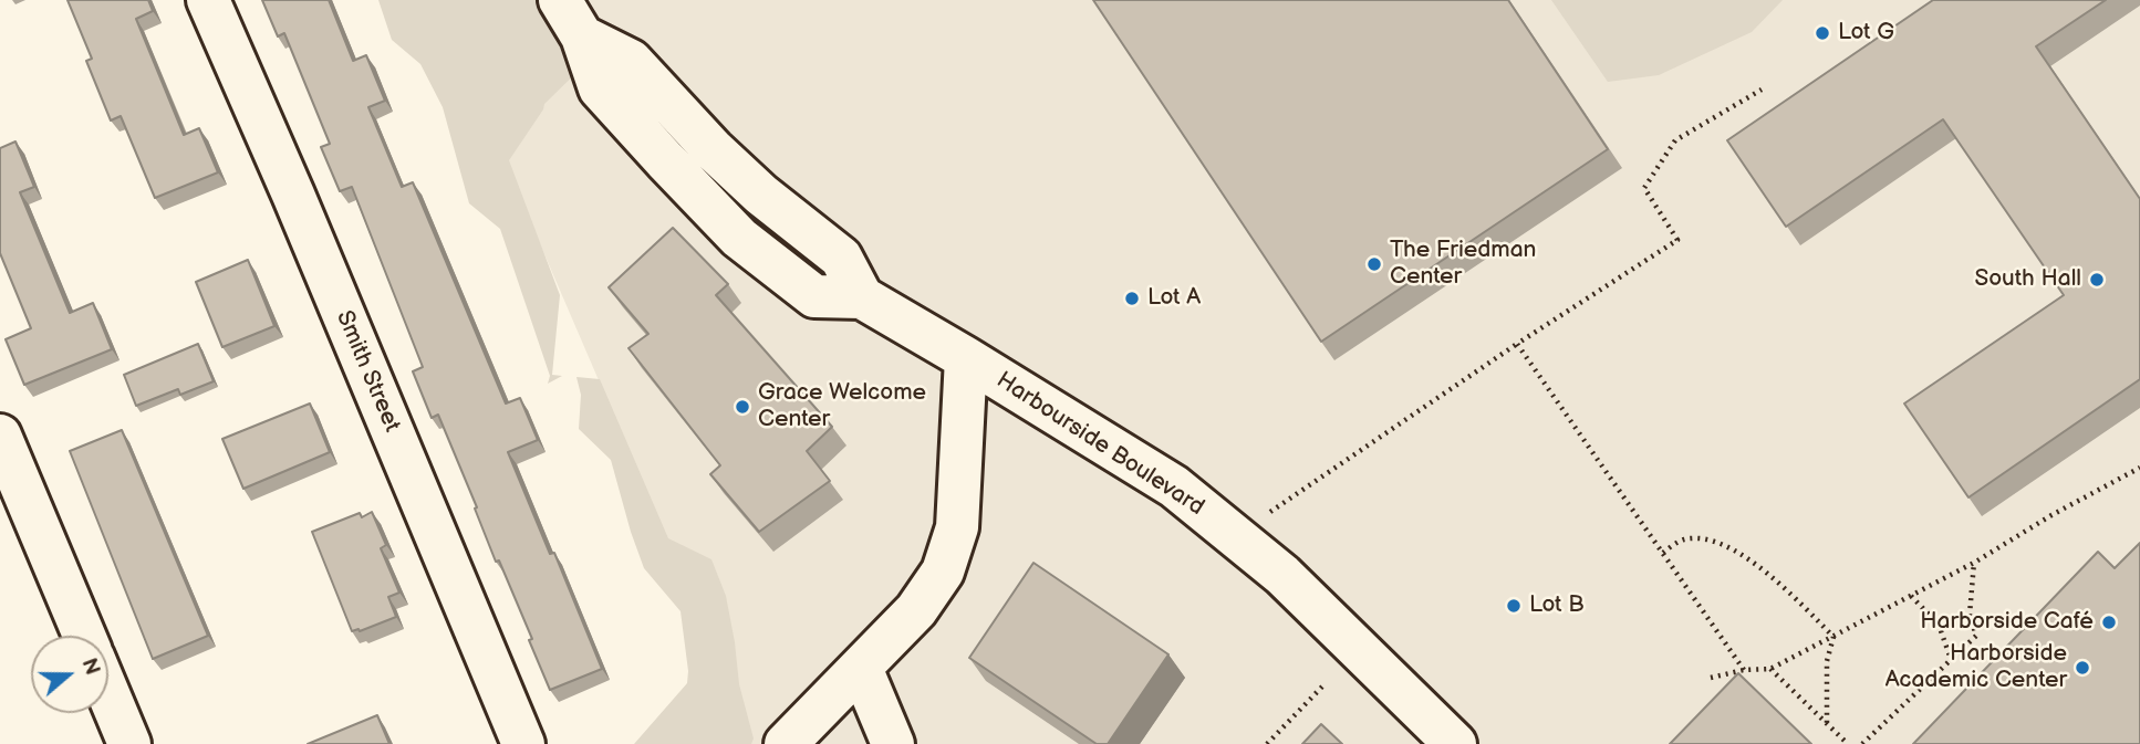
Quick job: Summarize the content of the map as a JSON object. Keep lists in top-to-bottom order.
{
  "streets": {
    "street": ["Smith Street", "Harbourside Boulevard"]
  },
  "places": [
    "Lot G",
    "The Friedman Center",
    "South Hall",
    "Lot A",
    "Grace Welcome Center",
    "Lot B",
    "Harborside Café",
    "Harborside Academic Center"
  ],
  "north": "right"
}
